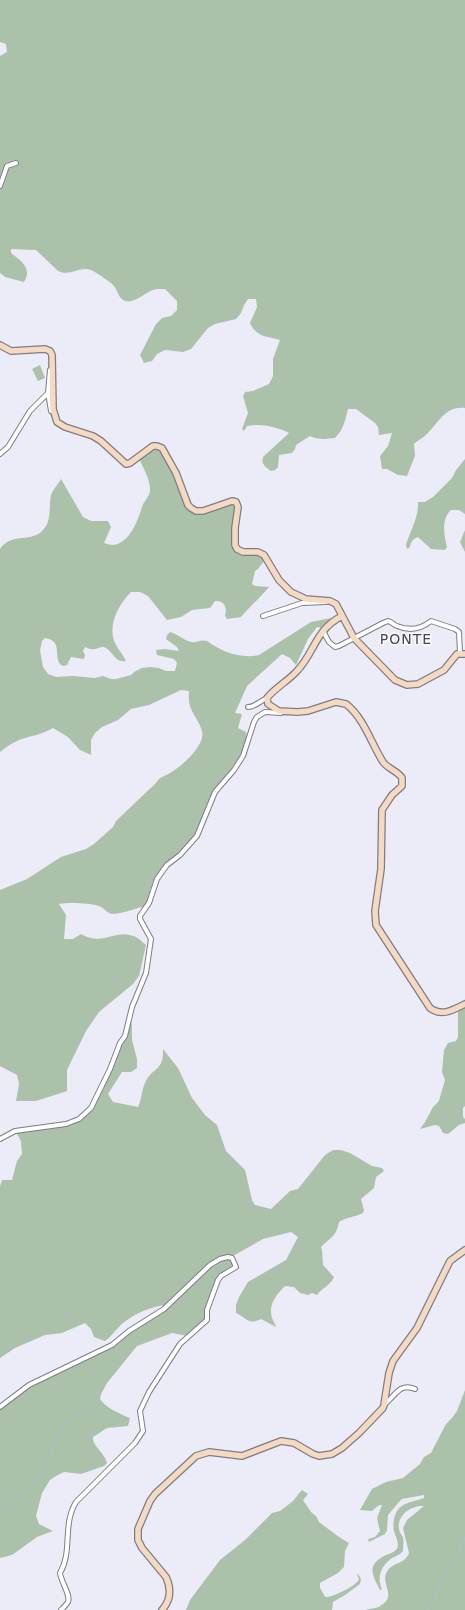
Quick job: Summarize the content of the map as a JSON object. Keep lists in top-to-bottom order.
{
  "districts": ["PONTE"]
}
